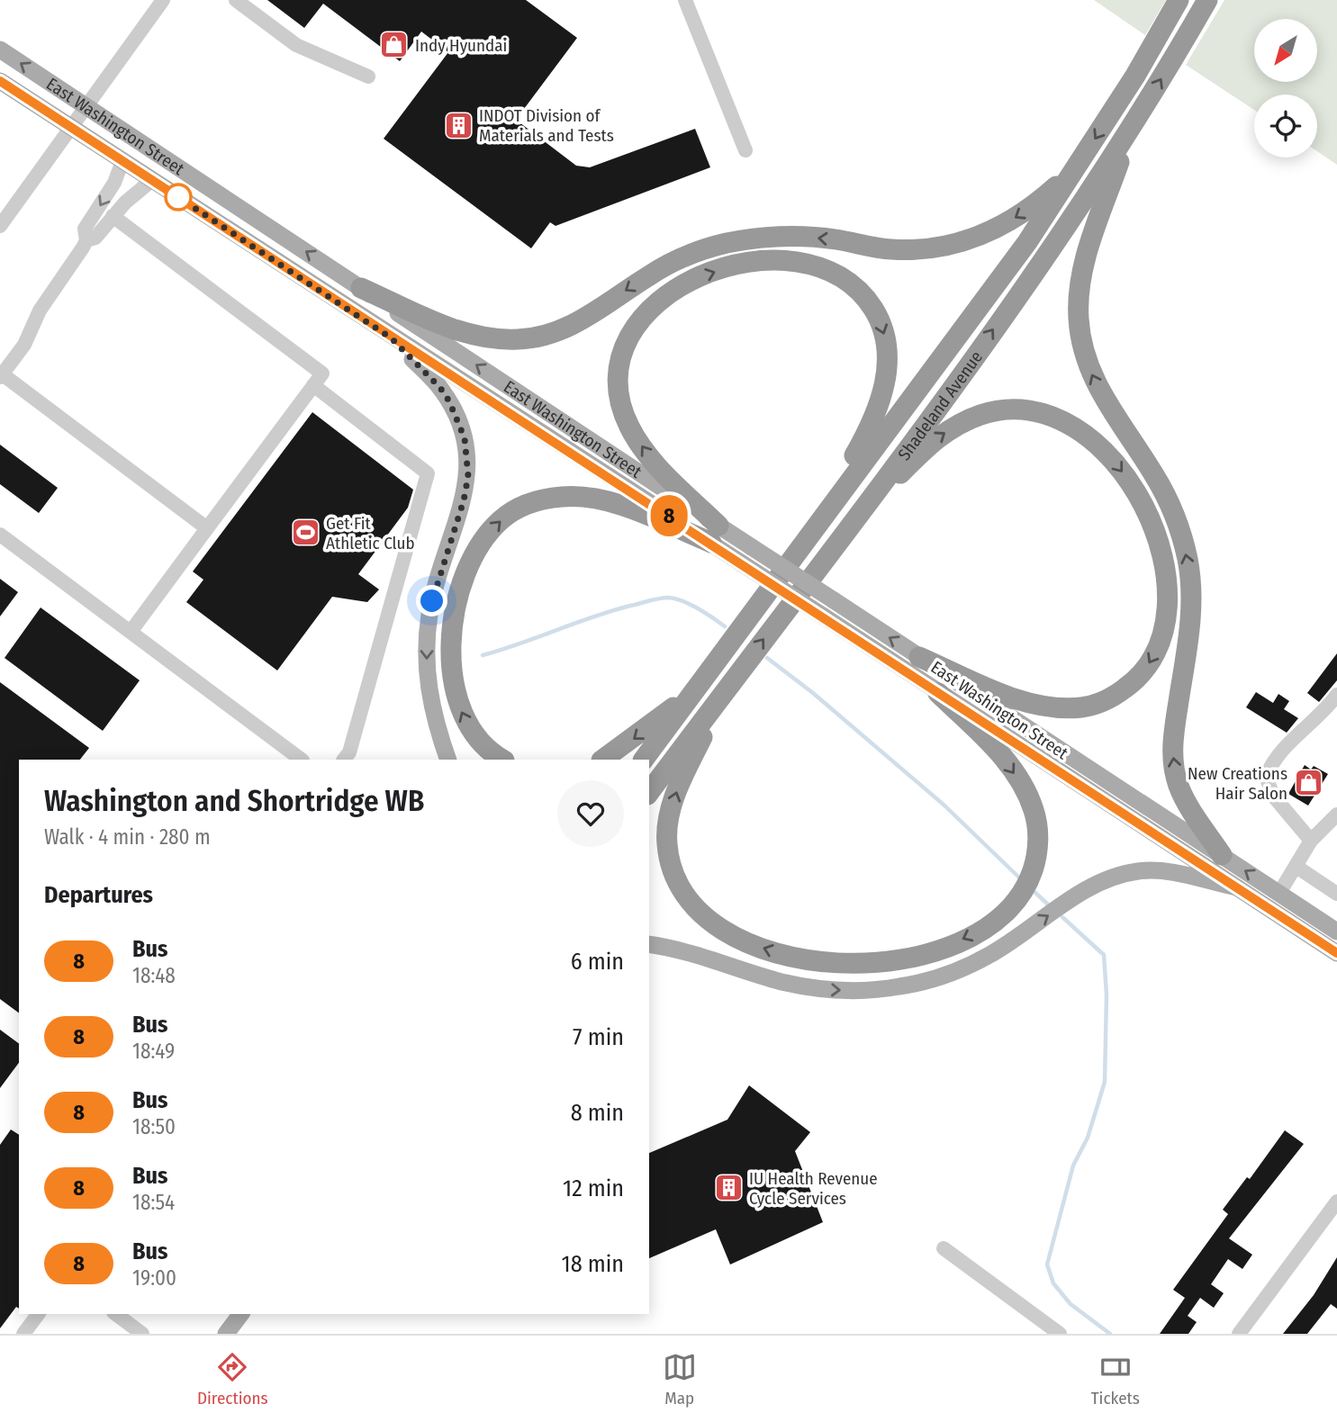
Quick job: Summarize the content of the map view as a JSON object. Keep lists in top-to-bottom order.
{
  "streets": {
    "highway": ["Shadeland Avenue"],
    "main road": ["East Washington Street"]
  },
  "places": {
    "shop": ["Indy Hyundai", "New Creations Hair Salon"],
    "building": ["INDOT Division of Materials and Tests", "IU Health Revenue Cycle Services"],
    "sports": ["Get Fit Athletic Club"]
  },
  "lines": ["bus line 8"],
  "north": "bottom left",
  "page": {
    "on_map": "8",
    "heading": [
      ["Washington and Shortridge WB", "Walk · 4 min · 280 m"],
      "Departures"
    ],
    "list": [
      {
        "mark": "8",
        "name": "Bus",
        "note": "18:48",
        "value": "6 min"
      },
      {
        "mark": "8",
        "name": "Bus",
        "note": "18:49",
        "value": "7 min"
      },
      {
        "mark": "8",
        "name": "Bus",
        "note": "18:50",
        "value": "8 min"
      },
      {
        "mark": "8",
        "name": "Bus",
        "note": "18:54",
        "value": "12 min"
      },
      {
        "mark": "8",
        "name": "Bus",
        "note": "19:00",
        "value": "18 min"
      }
    ],
    "tabs": ["Directions", "Map", "Tickets"]
  }
}
